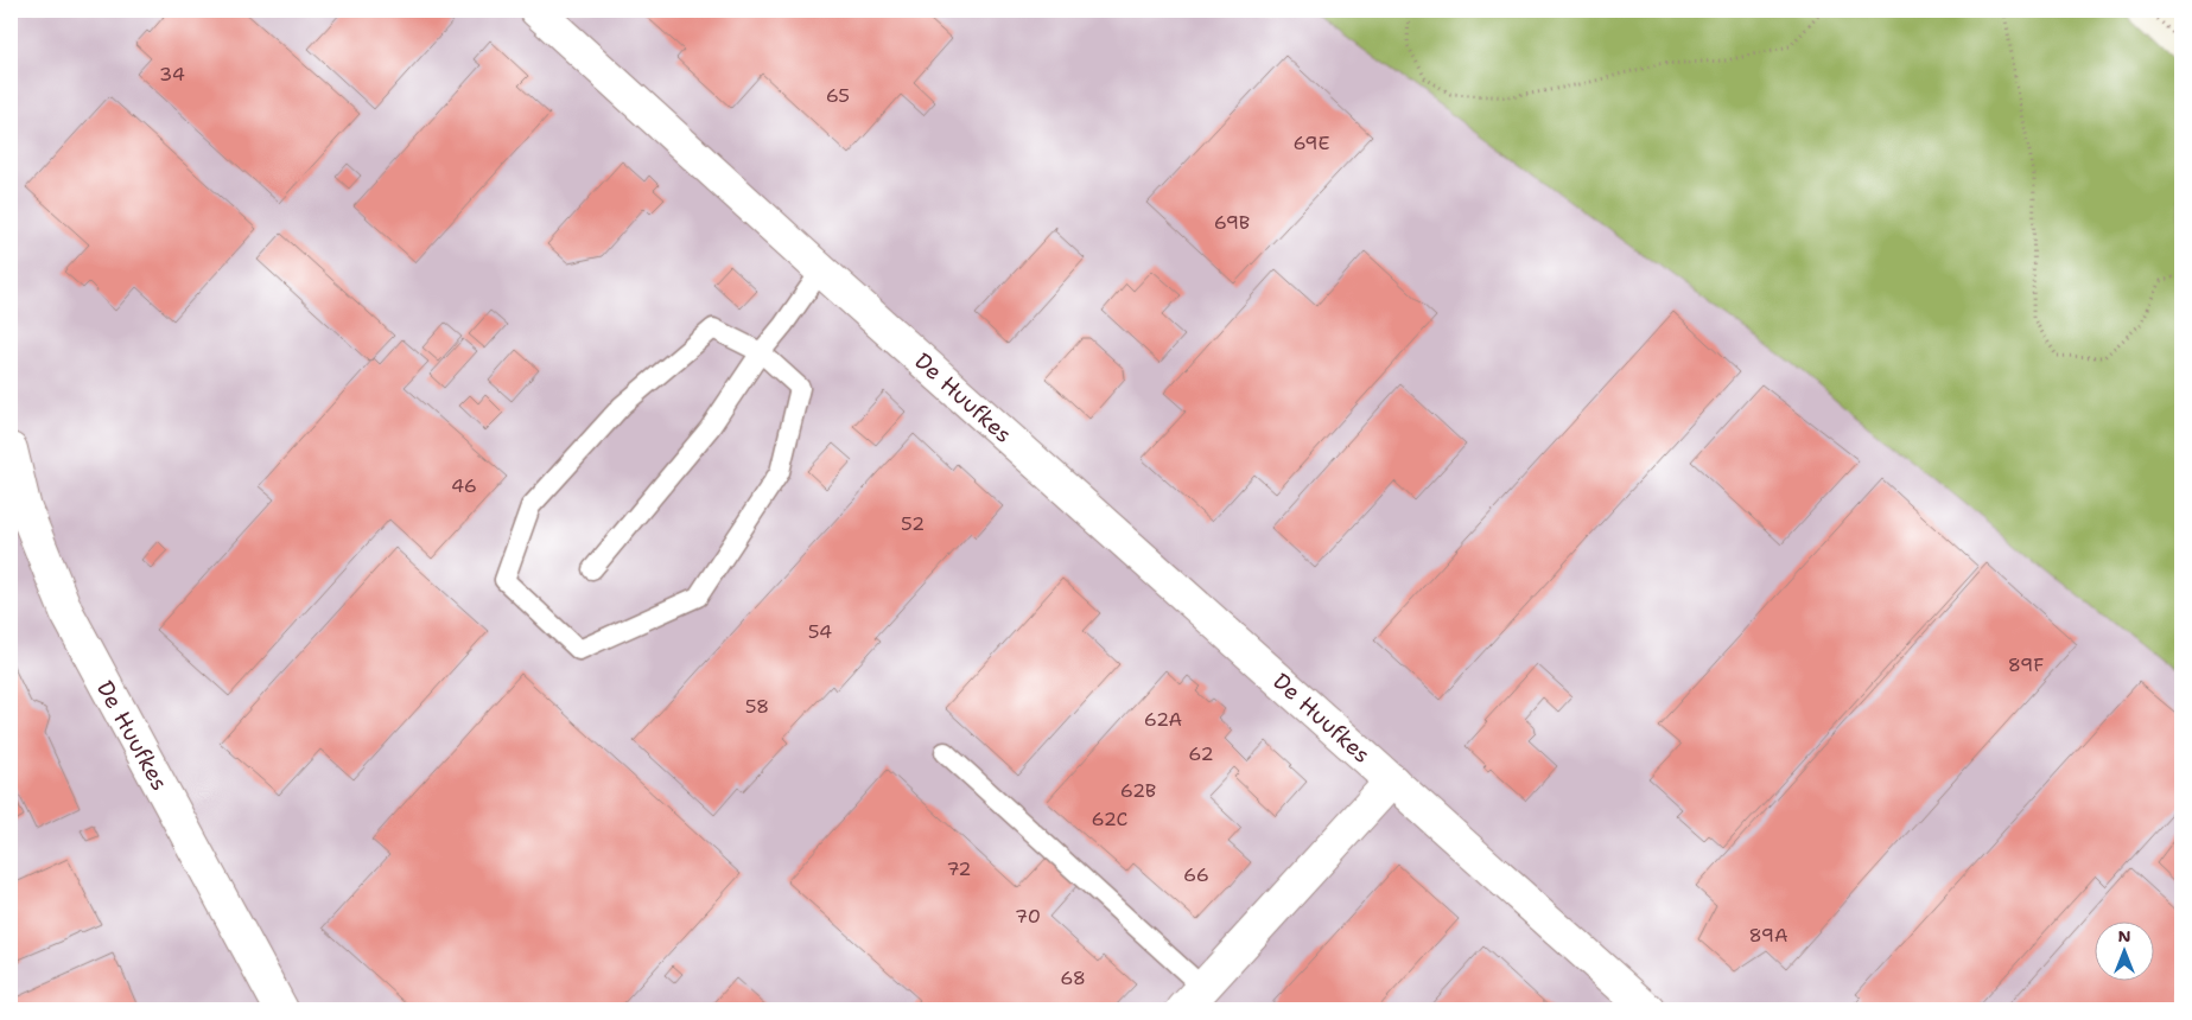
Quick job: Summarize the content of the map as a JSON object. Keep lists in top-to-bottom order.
{
  "streets": {
    "street": ["De Huufkes"]
  },
  "house_numbers": [
    "34",
    "65",
    "69E",
    "69B",
    "46",
    "52",
    "54",
    "89F",
    "58",
    "62A",
    "62",
    "62B",
    "62C",
    "72",
    "66",
    "70",
    "89A",
    "68"
  ],
  "north": "top"
}
